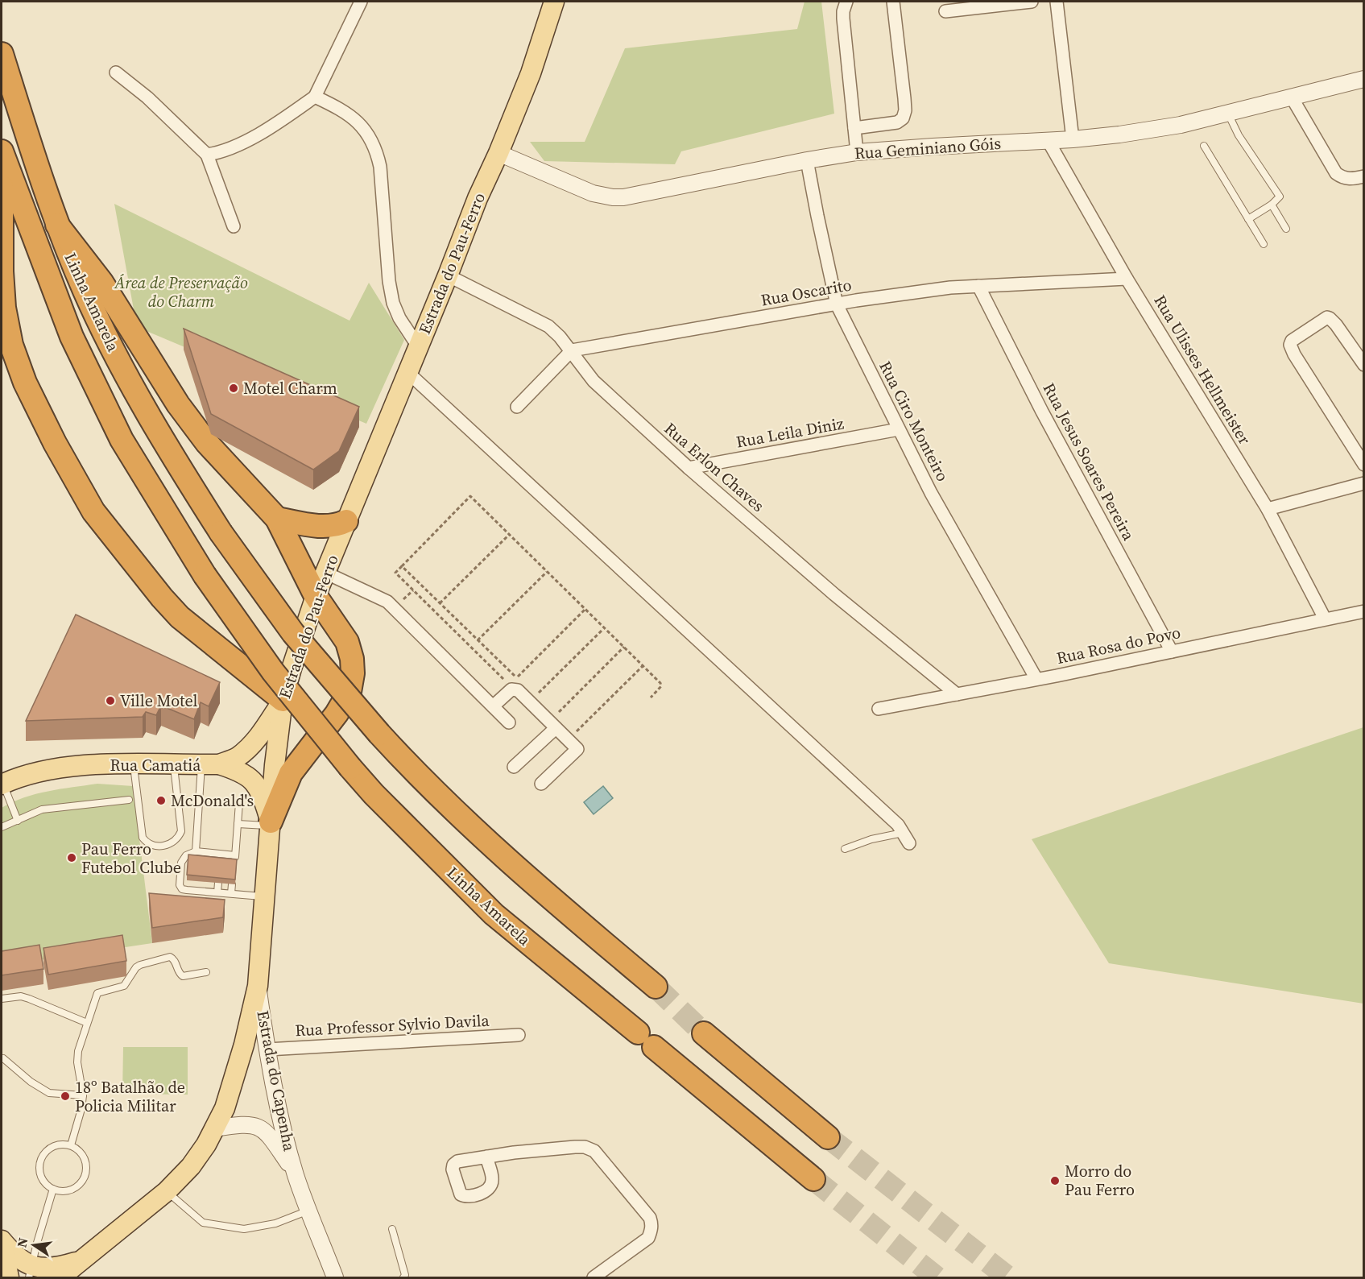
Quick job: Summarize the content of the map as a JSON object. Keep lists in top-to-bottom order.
{
  "streets": {
    "highway": ["Linha Amarela"],
    "main road": ["Estrada do Pau-Ferro", "Rua Camatiá"],
    "street": [
      "Rua Geminiano Góis",
      "Rua Oscarito",
      "Rua Ulisses Hellmeister",
      "Rua Ciro Monteiro",
      "Rua Leila Diniz",
      "Rua Jesus Soares Pereira",
      "Rua Erlon Chaves",
      "Rua Rosa do Povo",
      "Rua Professor Sylvio Davila",
      "Estrada do Capenha"
    ]
  },
  "crossings": [
    ["Rua Geminiano Góis", "Estrada do Pau-Ferro"],
    ["Rua Geminiano Góis", "Rua Ulisses Hellmeister"],
    ["Rua Geminiano Góis", "Rua Ciro Monteiro"],
    ["Estrada do Pau-Ferro", "Rua Erlon Chaves"],
    ["Estrada do Pau-Ferro", "Rua Camatiá"],
    ["Estrada do Pau-Ferro", "Estrada do Capenha"],
    ["Rua Oscarito", "Rua Ulisses Hellmeister"],
    ["Rua Oscarito", "Rua Ciro Monteiro"],
    ["Rua Oscarito", "Rua Jesus Soares Pereira"],
    ["Rua Oscarito", "Rua Erlon Chaves"],
    ["Rua Ulisses Hellmeister", "Rua Rosa do Povo"],
    ["Rua Ciro Monteiro", "Rua Leila Diniz"],
    ["Rua Ciro Monteiro", "Rua Rosa do Povo"],
    ["Rua Leila Diniz", "Rua Erlon Chaves"],
    ["Rua Jesus Soares Pereira", "Rua Rosa do Povo"],
    ["Rua Erlon Chaves", "Rua Rosa do Povo"],
    ["Rua Professor Sylvio Davila", "Estrada do Capenha"]
  ],
  "parks": ["Área de Preservação do Charm"],
  "places": [
    "Motel Charm",
    "Ville Motel",
    "McDonald's",
    "Pau Ferro Futebol Clube",
    "18º Batalhão de Policia Militar",
    "Morro do Pau Ferro"
  ],
  "north": "left"
}
